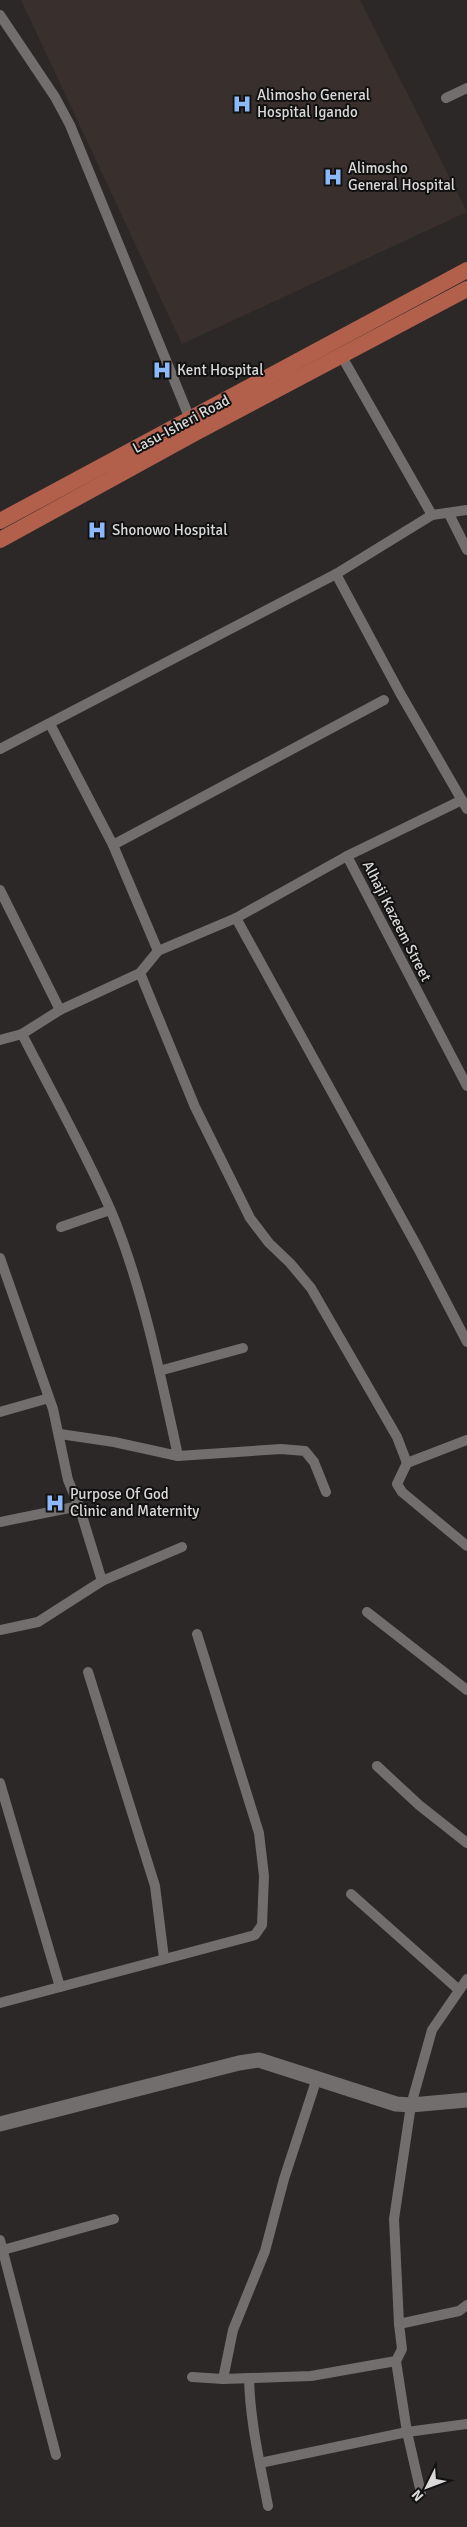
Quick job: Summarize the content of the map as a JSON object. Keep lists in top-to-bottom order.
{
  "streets": {
    "main road": ["Lasu-Isheri Road"],
    "street": ["Alhaji Kazeem Street"]
  },
  "places": {
    "hospital": [
      "Alimosho General Hospital Igando",
      "Alimosho General Hospital",
      "Kent Hospital",
      "Shonowo Hospital",
      "Purpose Of God Clinic and Maternity"
    ]
  },
  "north": "bottom left"
}
